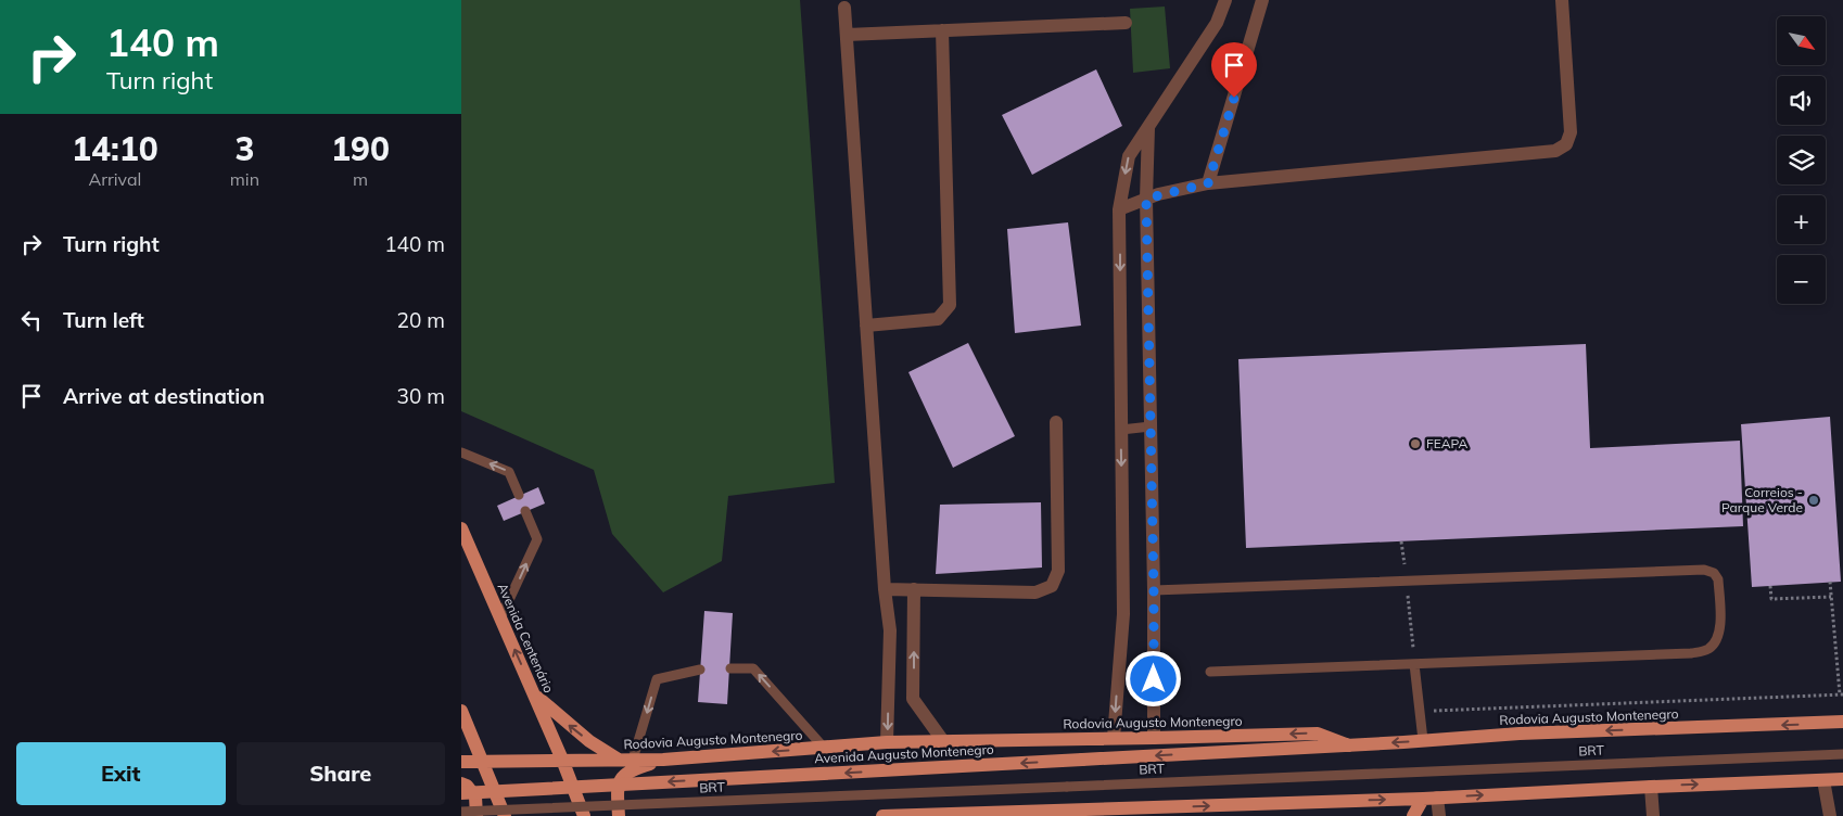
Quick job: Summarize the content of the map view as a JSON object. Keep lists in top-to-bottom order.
{
  "streets": {
    "main road": ["Avenida Centenário", "Rodovia Augusto Montenegro", "Avenida Augusto Montenegro"],
    "lane": ["BRT"]
  },
  "crossings": [
    ["Avenida Centenário", "Rodovia Augusto Montenegro"],
    ["Rodovia Augusto Montenegro", "Avenida Augusto Montenegro"]
  ],
  "places": ["FEAPA", "Correios - Parque Verde"],
  "north": "bottom right",
  "page": {
    "turn": ["140 m", "Turn right"],
    "map_buttons": ["+", "−"],
    "eta": [
      "14:10",
      "Arrival",
      "3",
      "min",
      "190",
      "m"
    ],
    "list": [
      {
        "name": "Turn right",
        "value": "140 m"
      },
      {
        "name": "Turn left",
        "value": "20 m"
      },
      {
        "name": "Arrive at destination",
        "value": "30 m"
      }
    ],
    "buttons": ["Exit", "Share"]
  }
}
